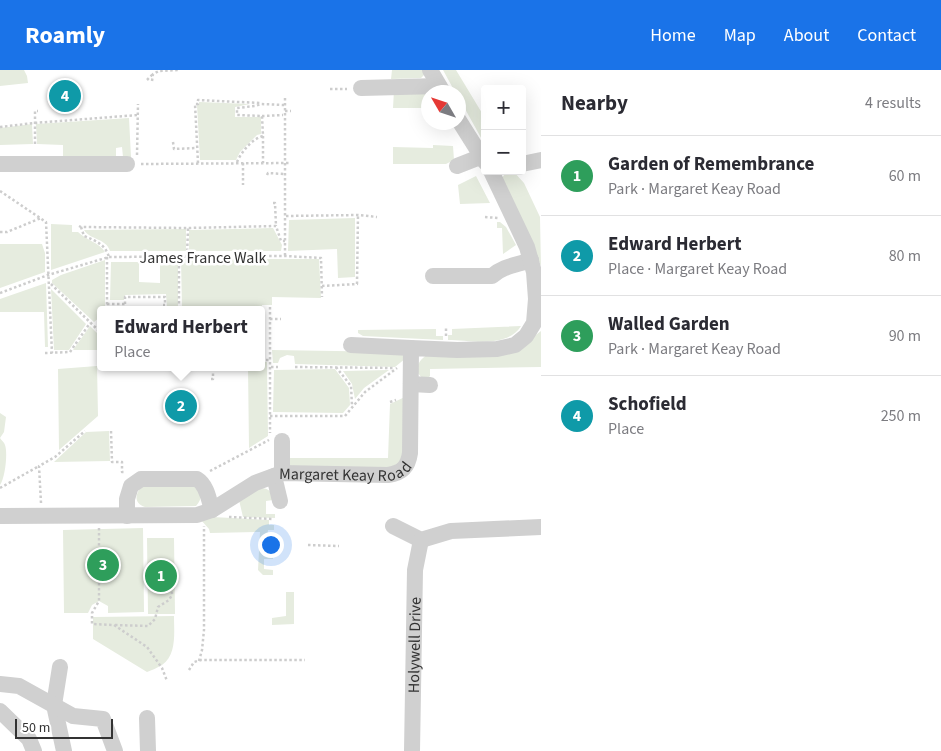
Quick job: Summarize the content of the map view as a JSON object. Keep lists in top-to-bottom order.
{
  "streets": {
    "street": ["Margaret Keay Road", "Holywell Drive"],
    "path": ["James France Walk"]
  },
  "scale_bar": "50 m",
  "north": "top left",
  "page": {
    "header": "Roamly",
    "nav": [
      "Home",
      "Map",
      "About",
      "Contact"
    ],
    "heading": ["Nearby", "4 results"],
    "pins": [
      "4",
      "2",
      "3",
      "1"
    ],
    "map_buttons": ["+", "−"],
    "list": [
      {
        "mark": "1",
        "name": "Garden of Remembrance",
        "note": "Park · Margaret Keay Road",
        "value": "60 m"
      },
      {
        "mark": "2",
        "name": "Edward Herbert",
        "note": "Place · Margaret Keay Road",
        "value": "80 m"
      },
      {
        "mark": "3",
        "name": "Walled Garden",
        "note": "Park · Margaret Keay Road",
        "value": "90 m"
      },
      {
        "mark": "4",
        "name": "Schofield",
        "note": "Place",
        "value": "250 m"
      }
    ],
    "popup": ["Edward Herbert", "Place"],
    "scale": "50 m"
  }
}
